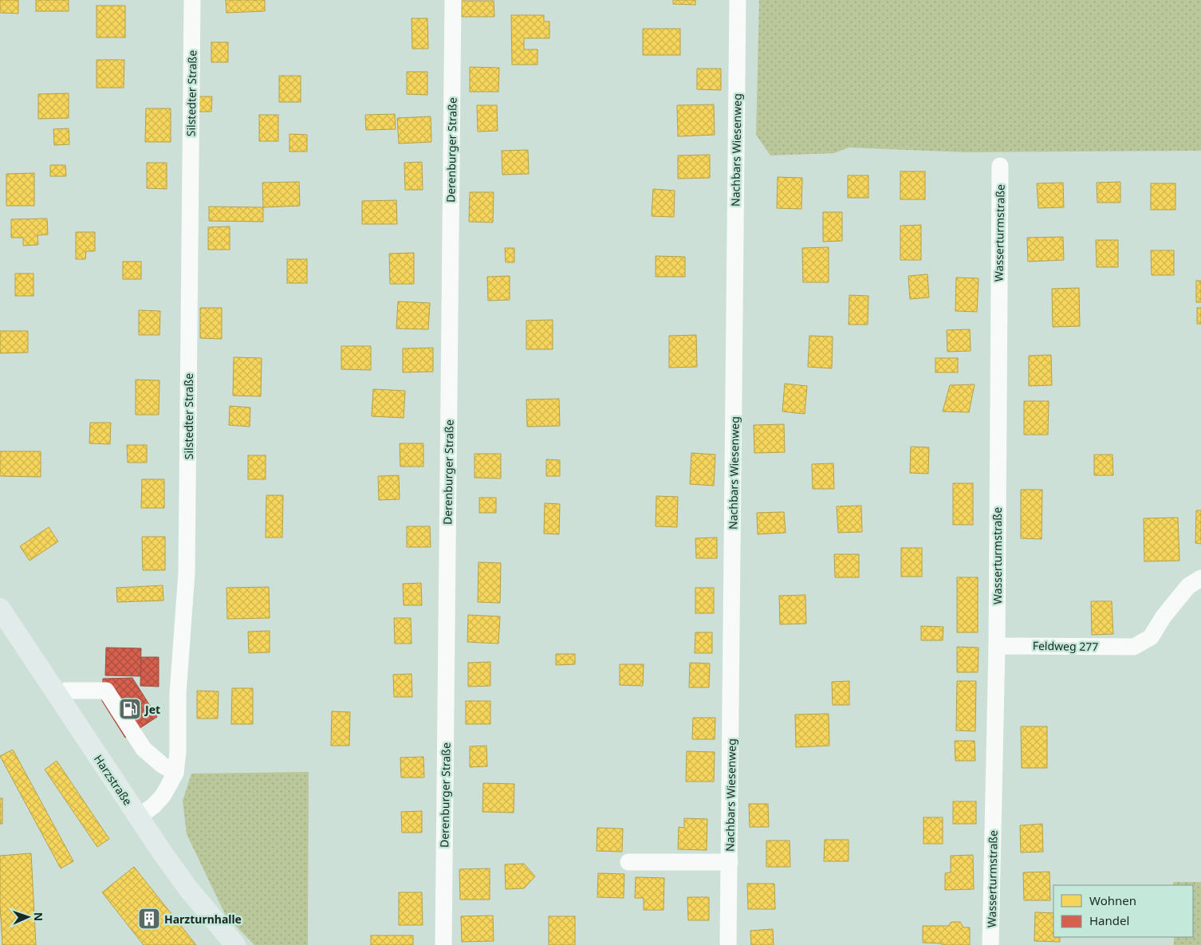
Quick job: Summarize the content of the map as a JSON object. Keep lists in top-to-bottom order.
{
  "streets": {
    "main road": ["Harzstraße"],
    "street": [
      "Silstedter Straße",
      "Derenburger Straße",
      "Nachbars Wiesenweg",
      "Wasserturmstraße",
      "Feldweg 277"
    ]
  },
  "crossings": [
    ["Silstedter Straße", "Harzstraße"],
    ["Wasserturmstraße", "Feldweg 277"]
  ],
  "places": {
    "fuel station": ["Jet"],
    "building": ["Harzturnhalle"]
  },
  "legend": ["Wohnen", "Handel"],
  "north": "right"
}
